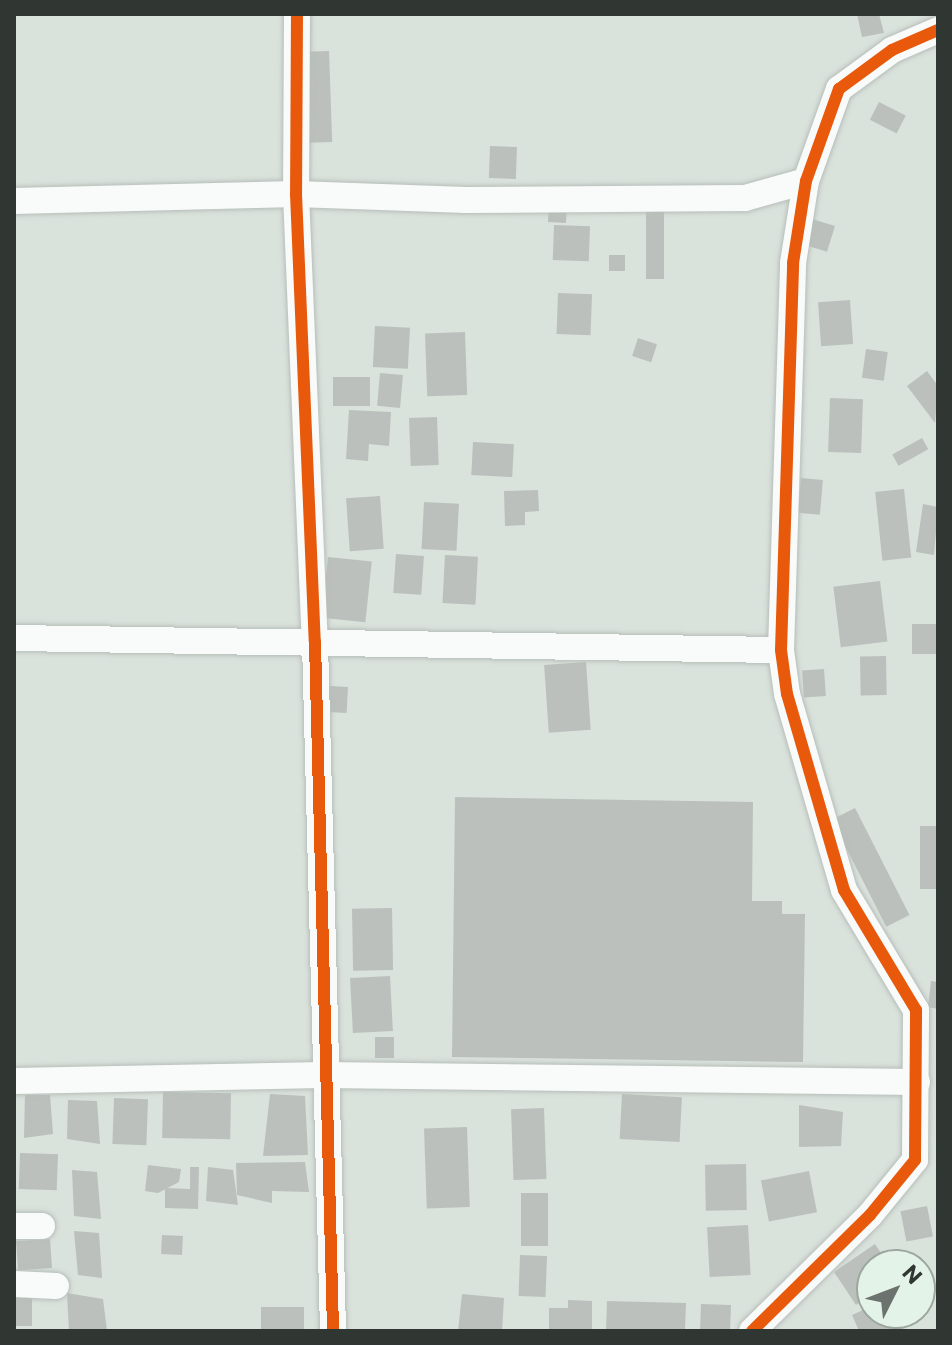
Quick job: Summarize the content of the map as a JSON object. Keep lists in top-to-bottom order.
{
  "north": "top right"
}
